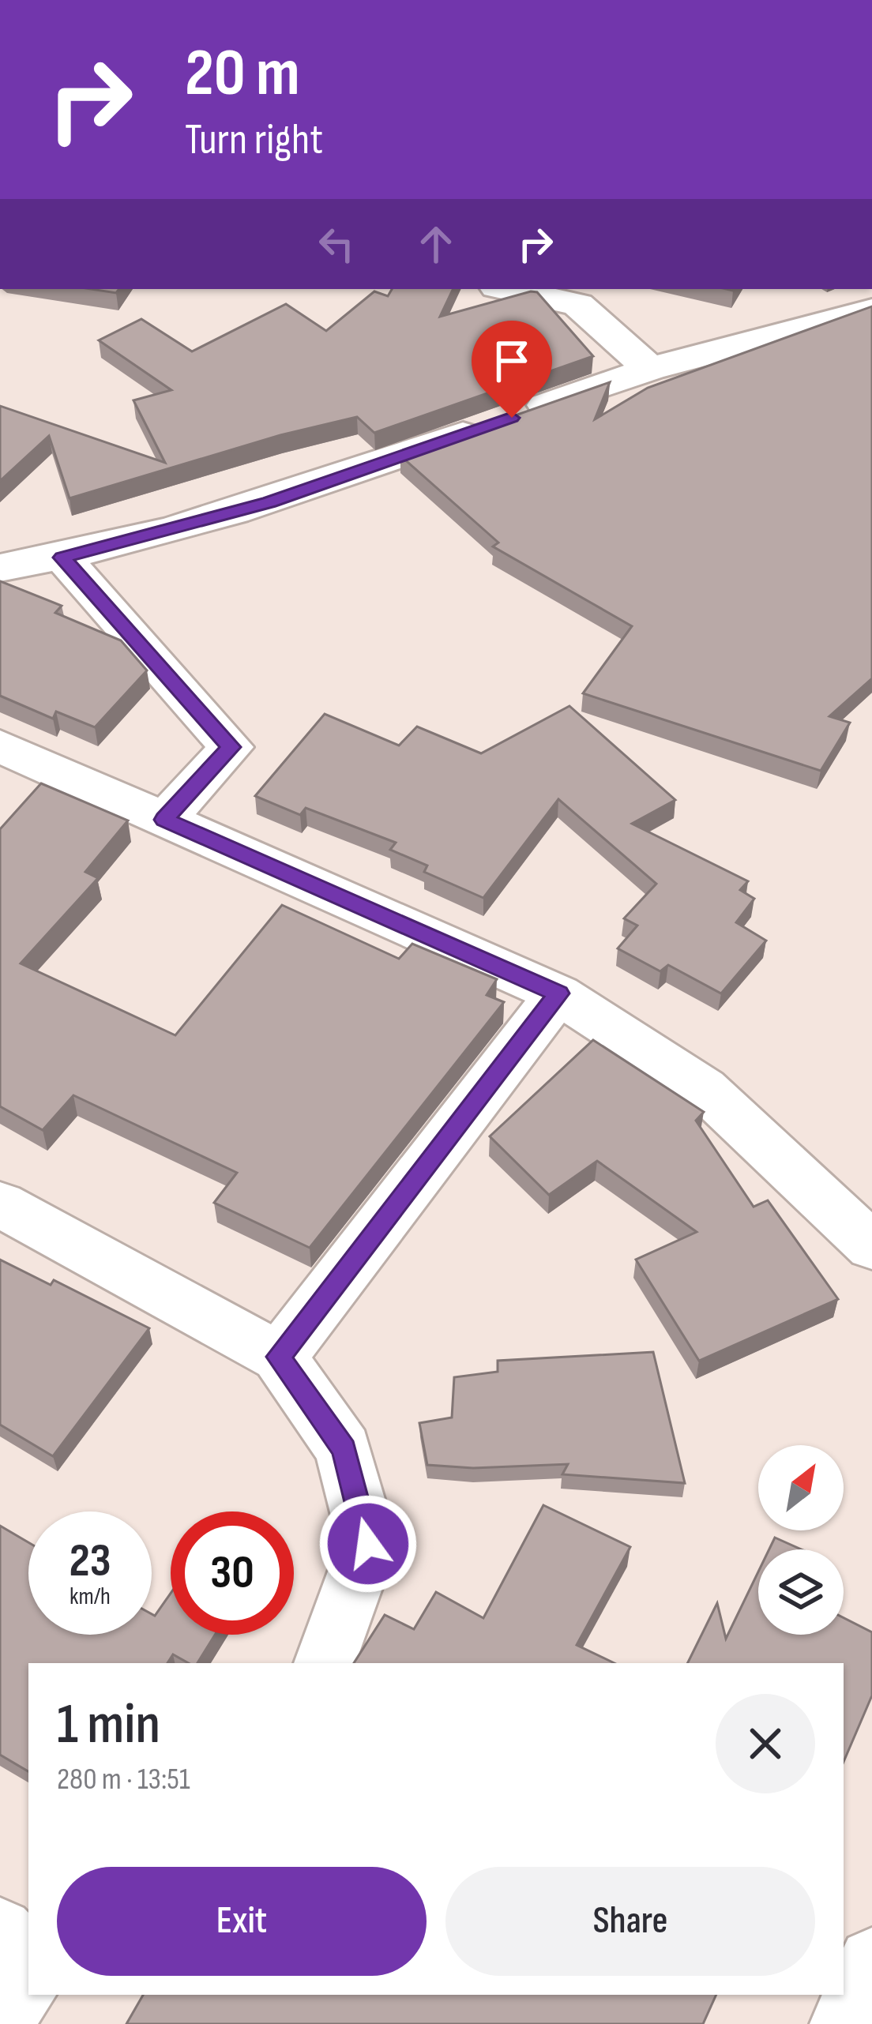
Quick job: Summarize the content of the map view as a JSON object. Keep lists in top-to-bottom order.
{
  "north": "top right",
  "page": {
    "turn": ["20 m", "Turn right"],
    "speed": "23 km/h",
    "limit": "30",
    "heading": ["1 min", "280 m · 13:51"],
    "buttons": ["Exit", "Share"]
  }
}
